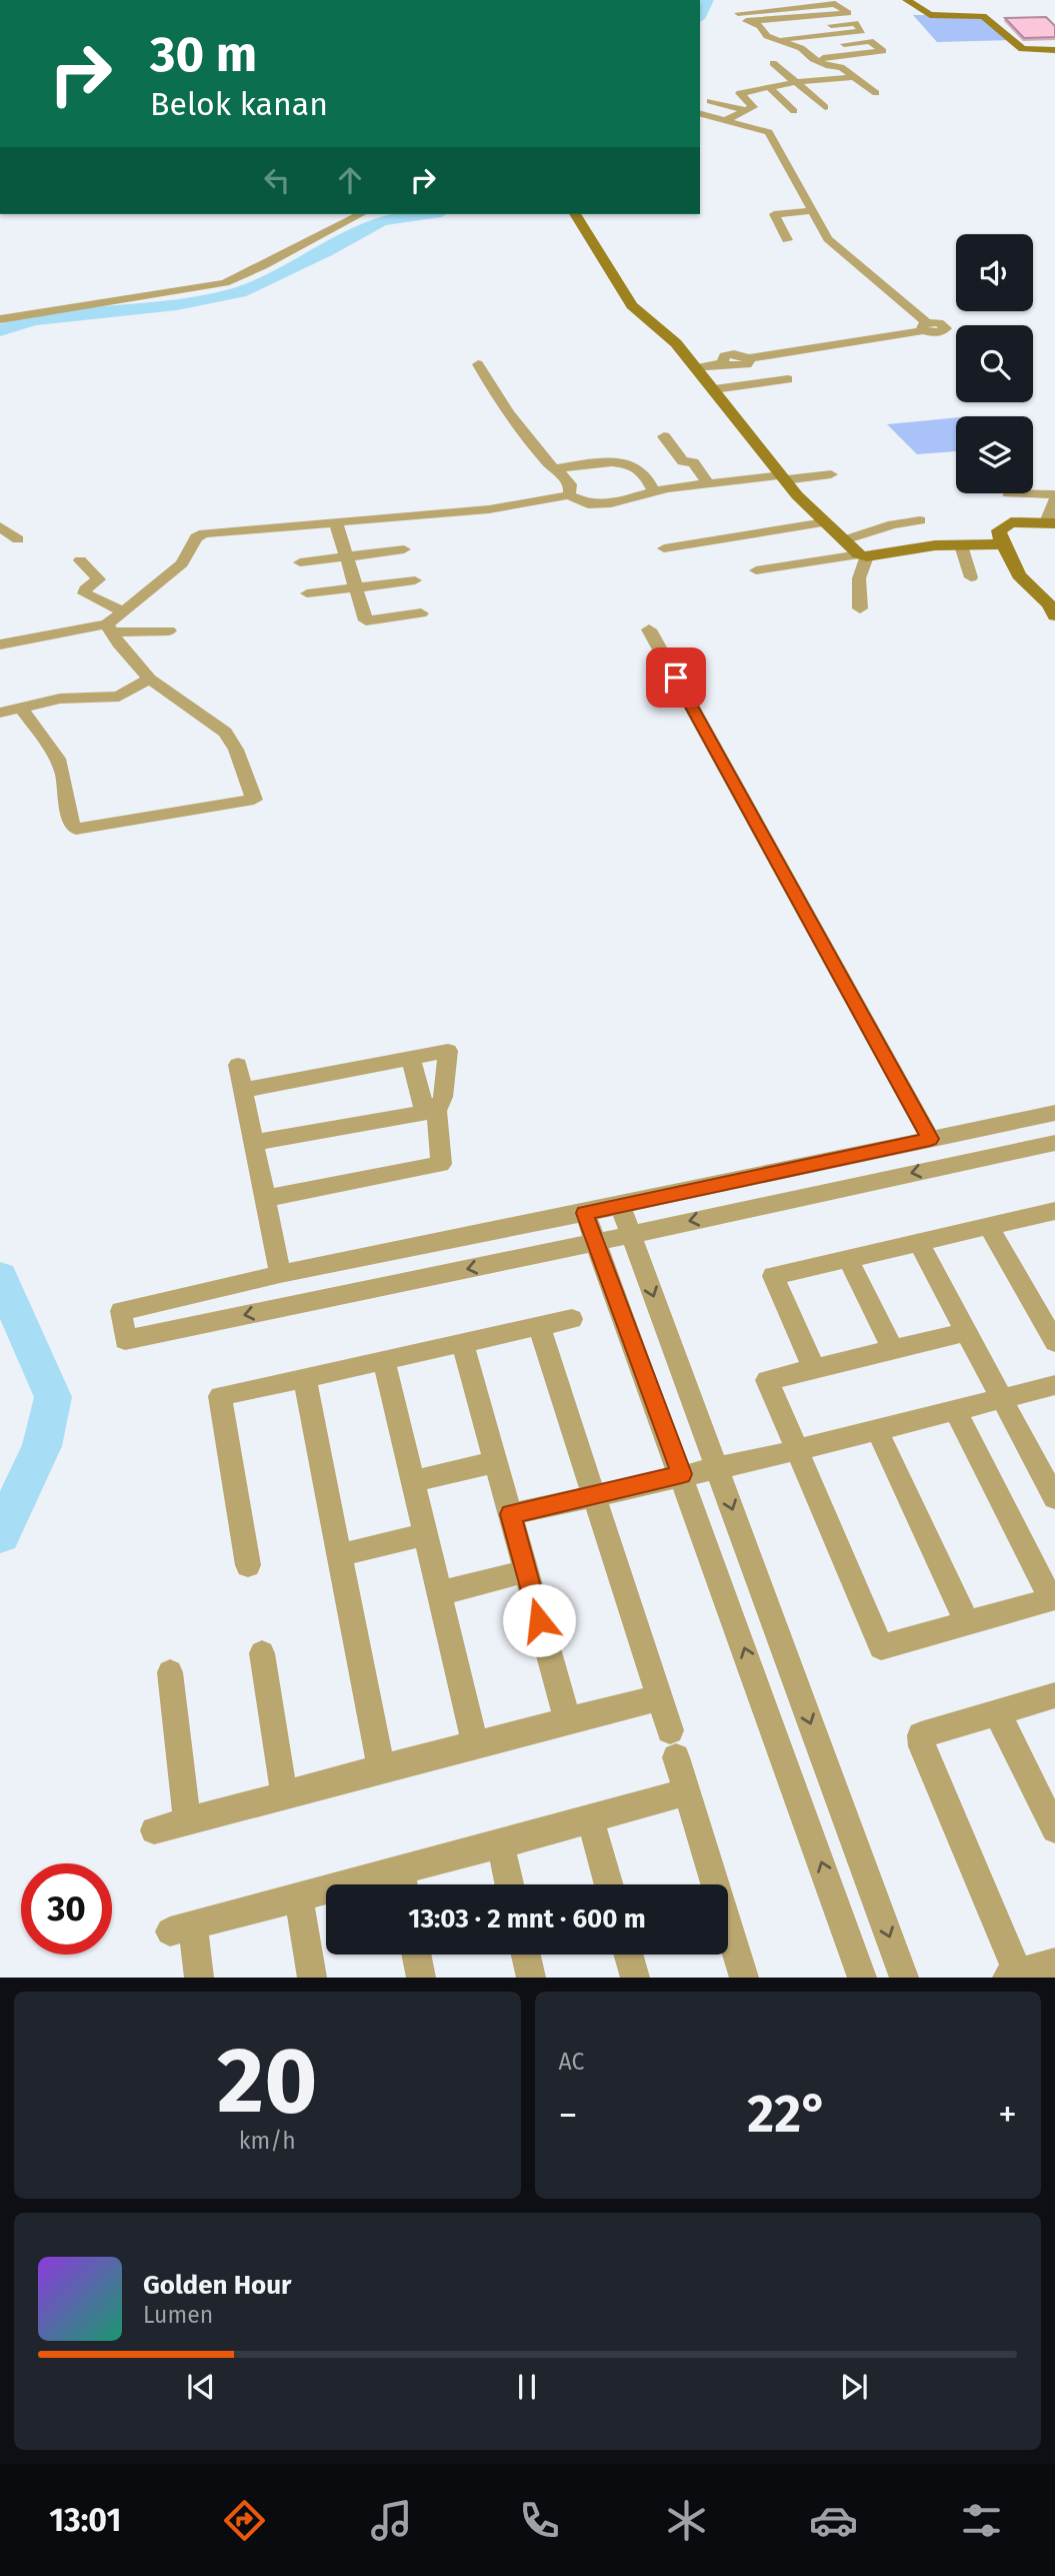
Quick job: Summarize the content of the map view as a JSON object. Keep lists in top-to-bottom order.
{
  "page": {
    "turn": ["30 m", "Belok kanan"],
    "limit": "30",
    "trip": "13:03 · 2 mnt · 600 m",
    "tile": [
      ["20", "km/h"],
      "AC"
    ],
    "heat": ["−", "22°", "+"],
    "song": ["Golden Hour", "Lumen"],
    "tabs": "13:01"
  }
}
